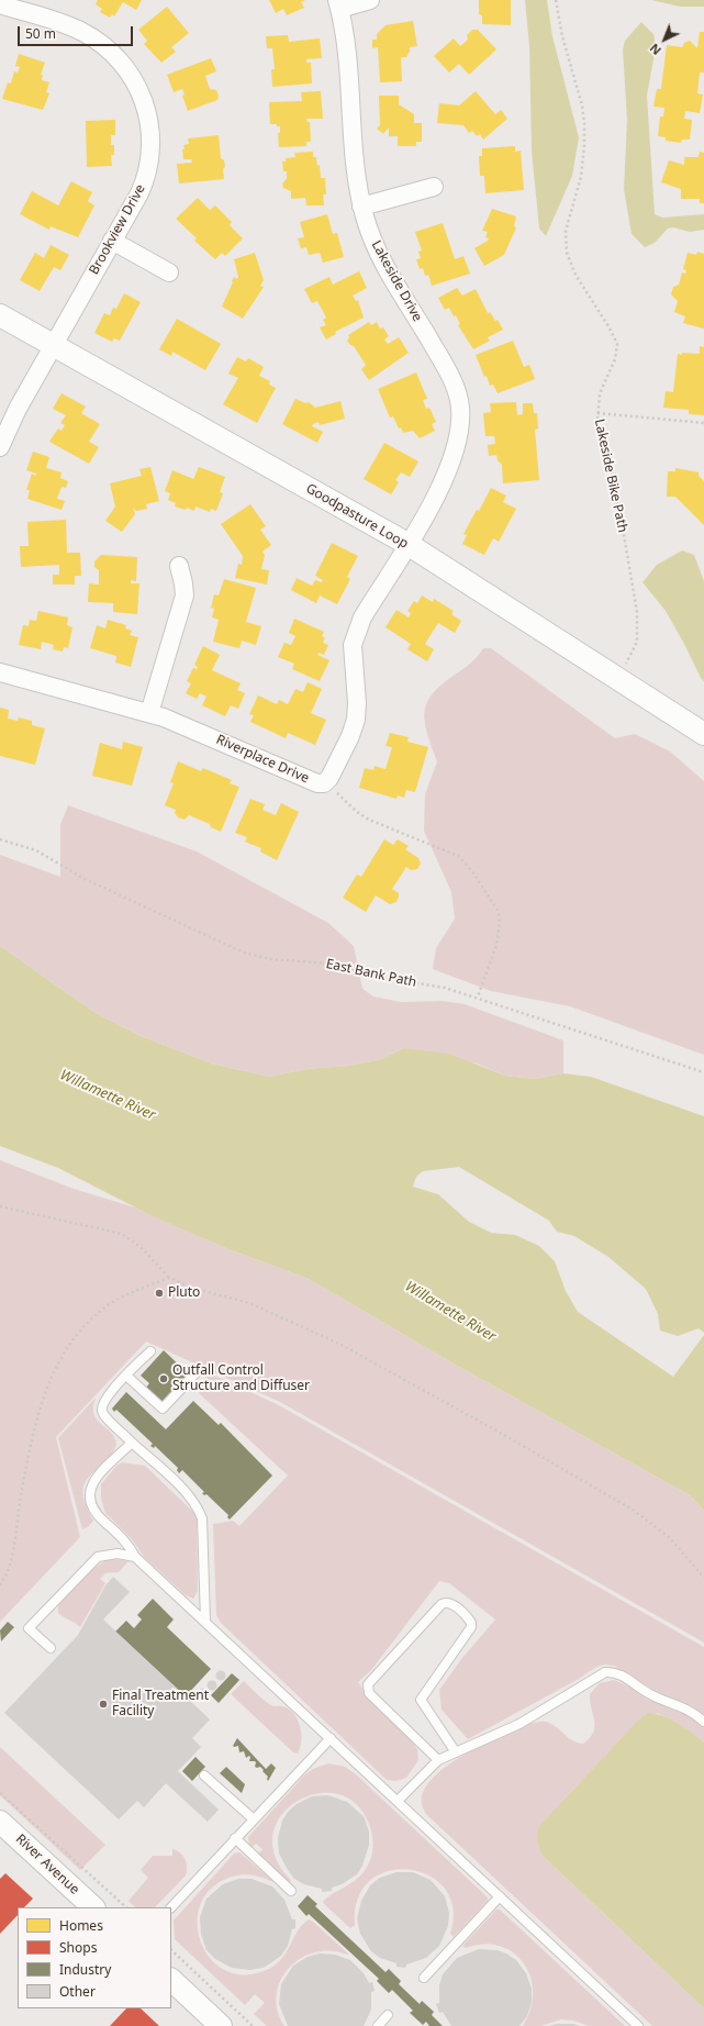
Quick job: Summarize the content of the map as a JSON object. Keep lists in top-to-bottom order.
{
  "streets": {
    "street": [
      "Brookview Drive",
      "Lakeside Drive",
      "Goodpasture Loop",
      "Riverplace Drive",
      "River Avenue"
    ],
    "path": ["Lakeside Bike Path", "East Bank Path"]
  },
  "crossings": [
    ["Brookview Drive", "Goodpasture Loop"],
    ["Lakeside Drive", "Goodpasture Loop"],
    ["Lakeside Drive", "Riverplace Drive"],
    ["Lakeside Bike Path", "Goodpasture Loop"],
    ["Goodpasture Loop", "Riverplace Drive"]
  ],
  "water": ["Willamette River"],
  "places": ["Pluto", "Outfall Control Structure and Diffuser", "Final Treatment Facility"],
  "legend": [
    "Homes",
    "Shops",
    "Industry",
    "Other"
  ],
  "scale_bar": "50 m",
  "north": "bottom left"
}
